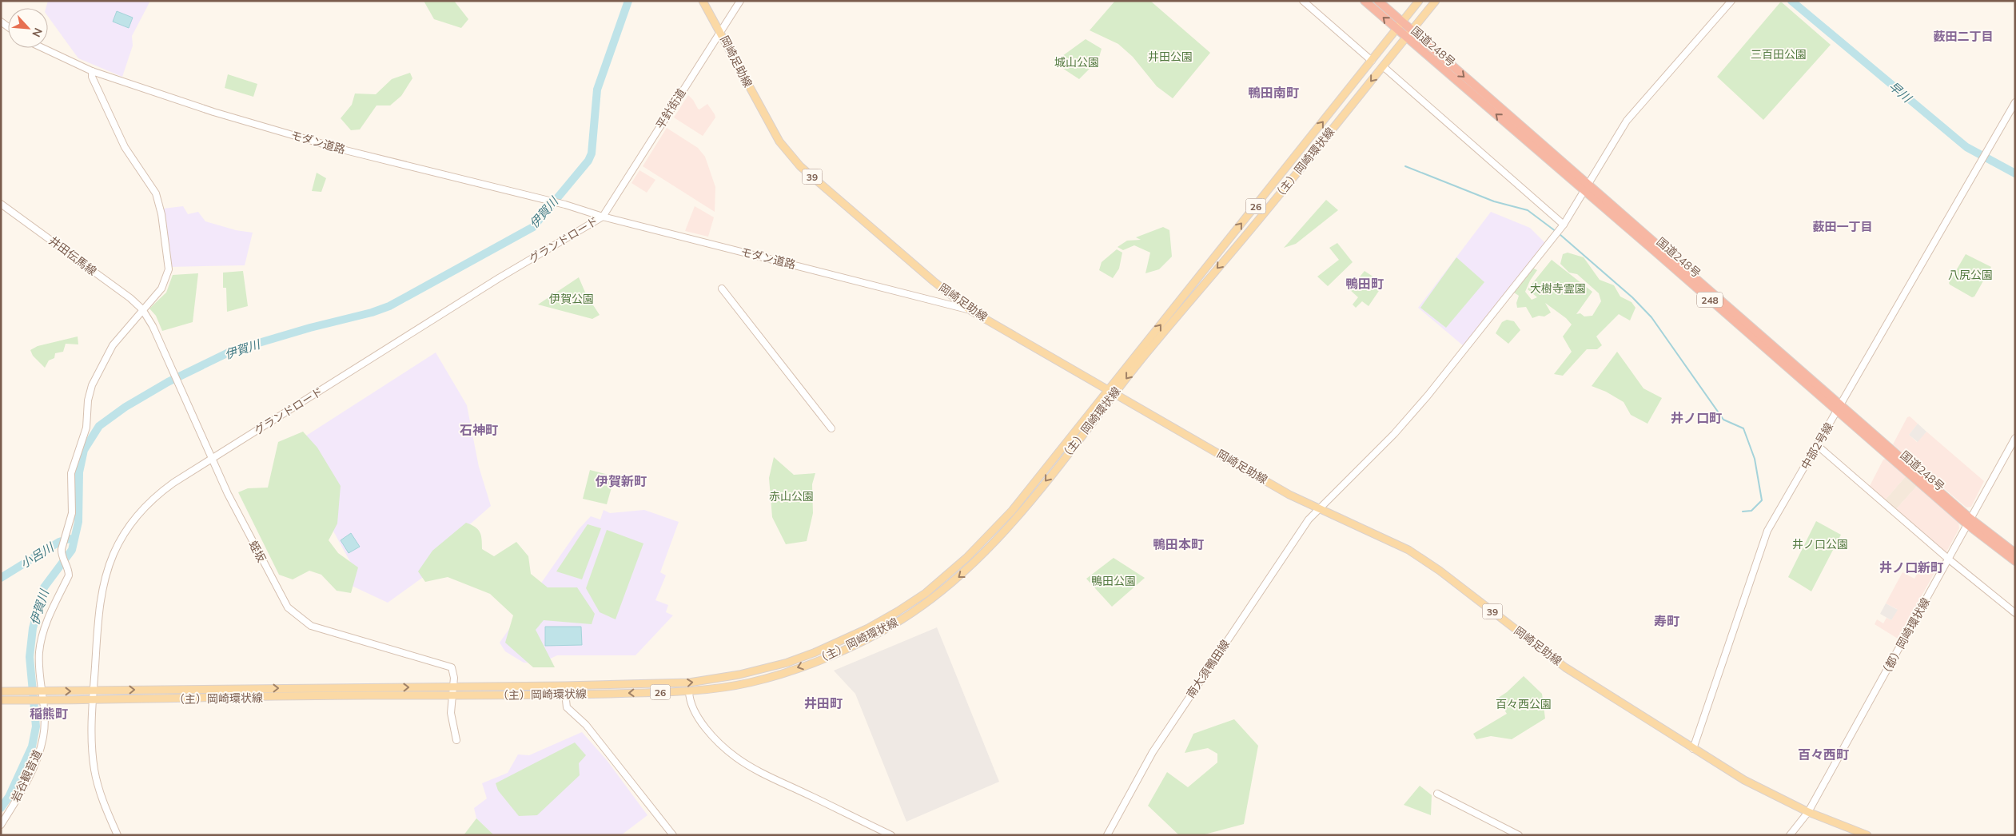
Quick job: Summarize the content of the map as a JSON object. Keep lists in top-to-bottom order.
{
  "streets": {
    "highway": ["国道248号", "248"],
    "main road": [
      "岡崎足助線",
      "（主）岡崎環状線",
      "39",
      "26"
    ],
    "street": [
      "平針街道",
      "モダン道路",
      "グランドロード",
      "井田伝馬線",
      "中部2号線",
      "蛭坂",
      "（都）岡崎環状線",
      "南大須鴨田線",
      "岩谷観音道"
    ]
  },
  "crossings": [
    ["国道248号", "（主）岡崎環状線"],
    ["国道248号", "中部2号線"],
    ["国道248号", "（都）岡崎環状線"],
    ["国道248号", "南大須鴨田線"],
    ["岡崎足助線", "平針街道"],
    ["岡崎足助線", "モダン道路"],
    ["岡崎足助線", "（主）岡崎環状線"],
    ["岡崎足助線", "中部2号線"],
    ["岡崎足助線", "（都）岡崎環状線"],
    ["岡崎足助線", "南大須鴨田線"],
    ["平針街道", "モダン道路"],
    ["平針街道", "グランドロード"],
    ["モダン道路", "グランドロード"],
    ["（主）岡崎環状線", "26"],
    ["（主）岡崎環状線", "グランドロード"],
    ["（主）岡崎環状線", "蛭坂"],
    ["（主）岡崎環状線", "岩谷観音道"],
    ["26", "岩谷観音道"],
    ["グランドロード", "蛭坂"],
    ["井田伝馬線", "蛭坂"],
    ["井田伝馬線", "岩谷観音道"]
  ],
  "districts": [
    "薮田二丁目",
    "鴨田南町",
    "薮田一丁目",
    "鴨田町",
    "井ノ口町",
    "石神町",
    "伊賀新町",
    "鴨田本町",
    "井ノ口新町",
    "寿町",
    "井田町",
    "稲熊町",
    "百々西町"
  ],
  "water": ["早川", "伊賀川", "小呂川"],
  "parks": [
    "三百田公園",
    "井田公園",
    "城山公園",
    "八尻公園",
    "大樹寺霊園",
    "伊賀公園",
    "赤山公園",
    "井ノ口公園",
    "鴨田公園",
    "百々西公園"
  ],
  "north": "bottom right"
}
